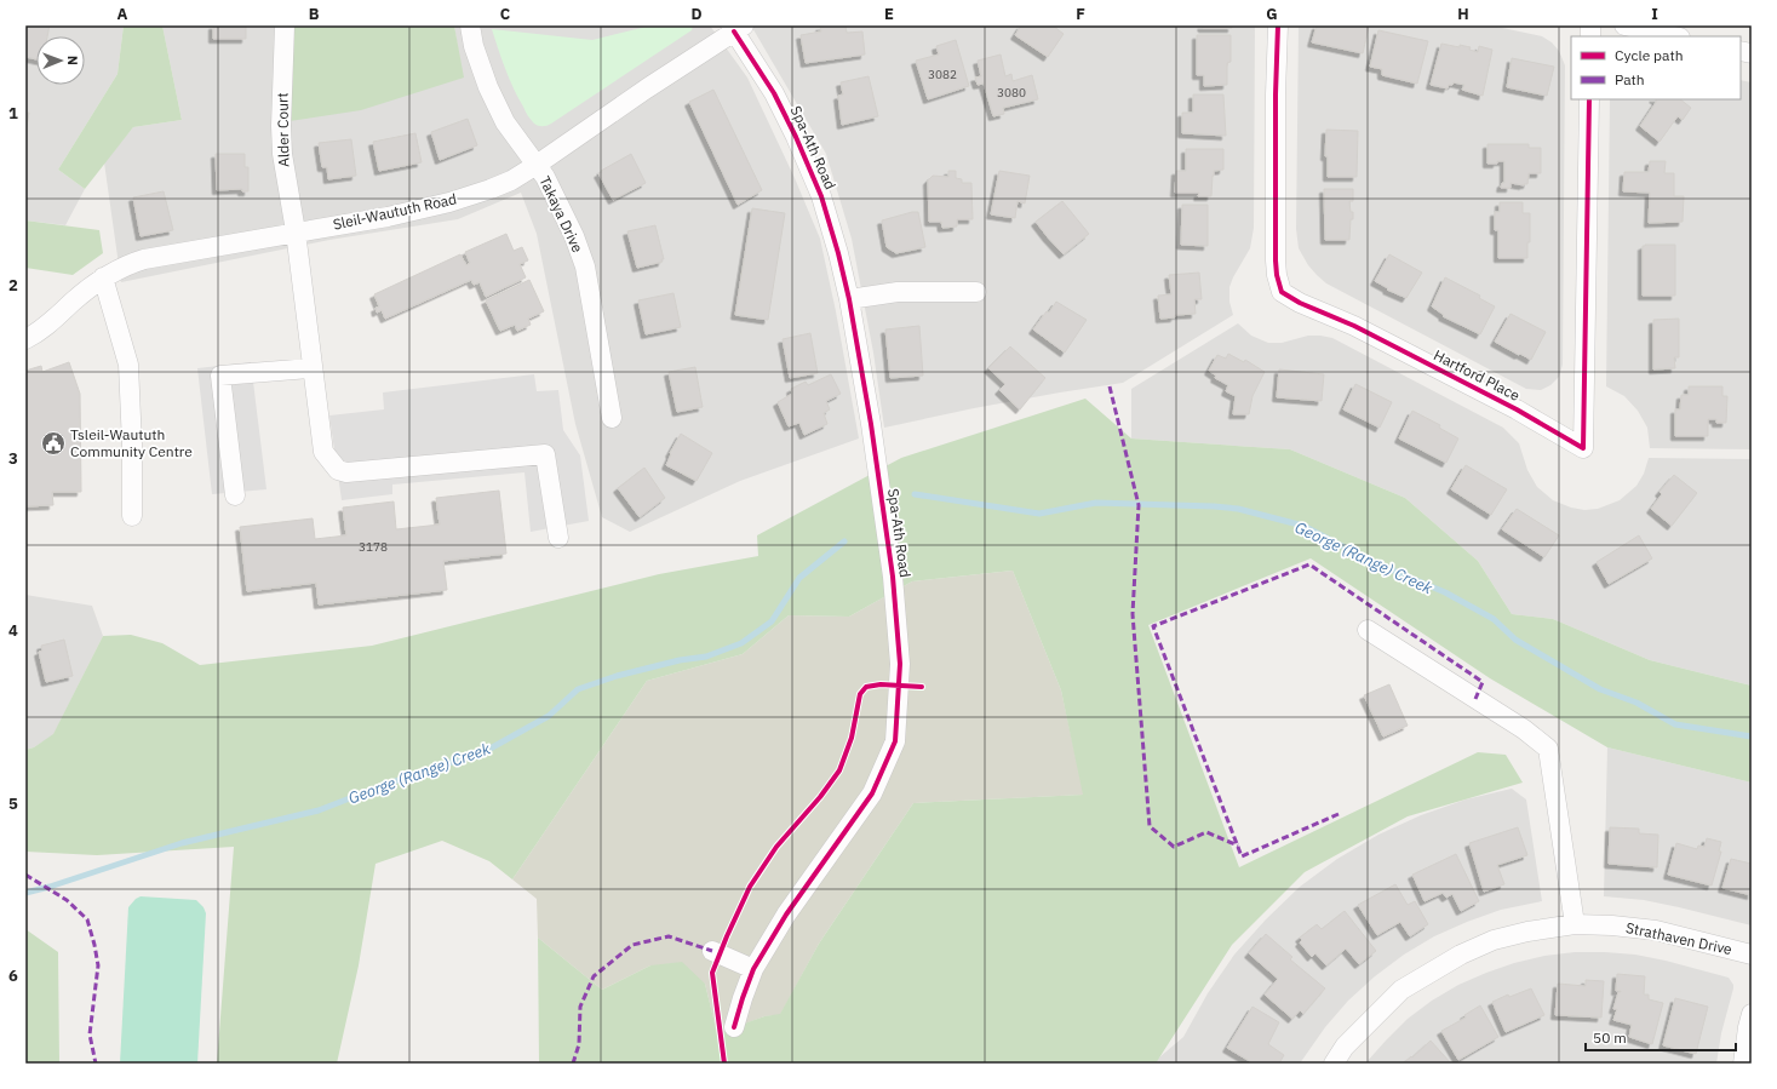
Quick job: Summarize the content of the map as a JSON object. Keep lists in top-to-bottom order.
{
  "streets": {
    "street": [
      "Alder Court",
      "Spa-Ath Road",
      "Sleil-Waututh Road",
      "Takaya Drive",
      "Hartford Place",
      "Strathaven Drive"
    ]
  },
  "crossings": [
    ["Alder Court", "Sleil-Waututh Road"],
    ["Spa-Ath Road", "Sleil-Waututh Road"],
    ["Sleil-Waututh Road", "Takaya Drive"]
  ],
  "water": ["George (Range) Creek"],
  "places": {
    "public building": ["Tsleil-Waututh Community Centre"]
  },
  "house_numbers": ["3082", "3080", "3178"],
  "legend": ["Cycle path", "Path"],
  "scale_bar": "50 m",
  "north": "right",
  "grid": {
    "columns": [
      "A",
      "B",
      "C",
      "D",
      "E",
      "F",
      "G",
      "H",
      "I"
    ],
    "rows": [
      "1",
      "2",
      "3",
      "4",
      "5",
      "6"
    ]
  }
}
